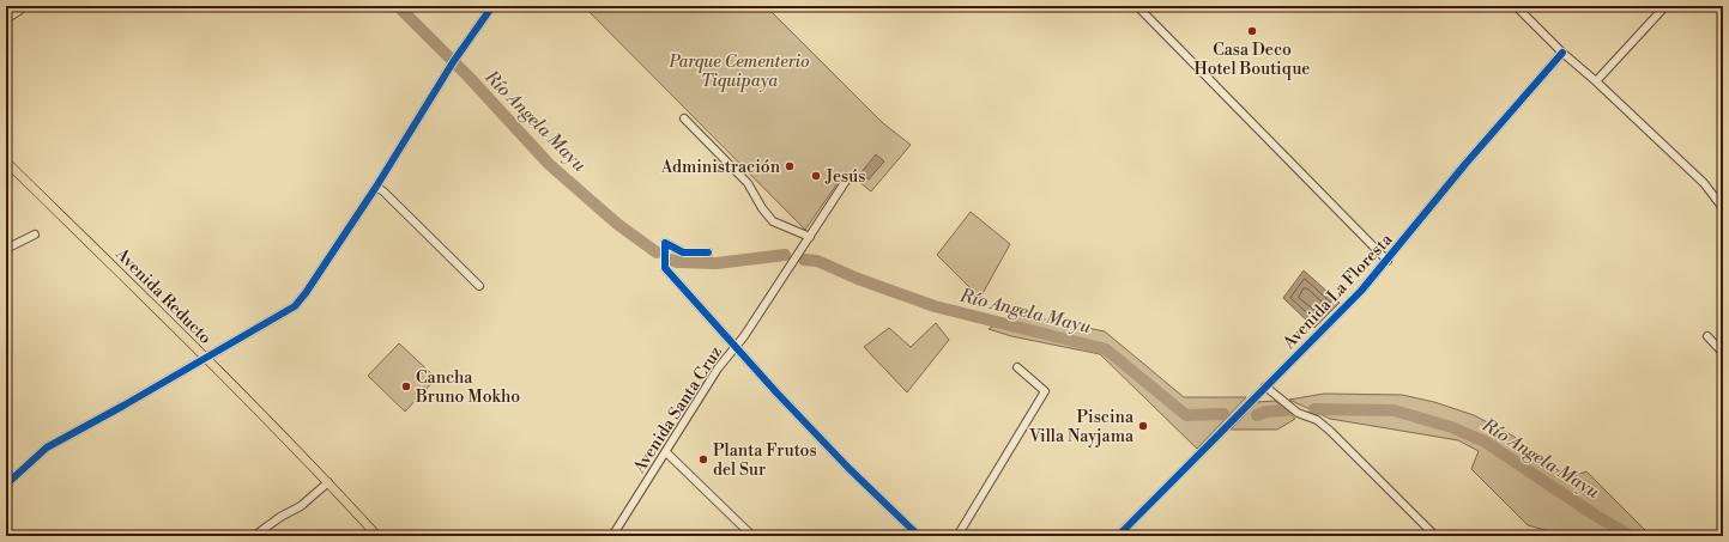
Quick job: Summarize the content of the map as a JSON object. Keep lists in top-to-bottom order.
{
  "streets": {
    "main road": ["Avenida Reducto"],
    "street": ["Avenida La Floresta", "Avenida Santa Cruz"]
  },
  "water": ["Río Angela Mayu"],
  "parks": ["Parque Cementerio Tiquipaya"],
  "places": [
    "Casa Deco Hotel Boutique",
    "Administración",
    "Jesús",
    "Cancha Bruno Mokho",
    "Piscina Villa Nayjama",
    "Planta Frutos del Sur"
  ]
}
